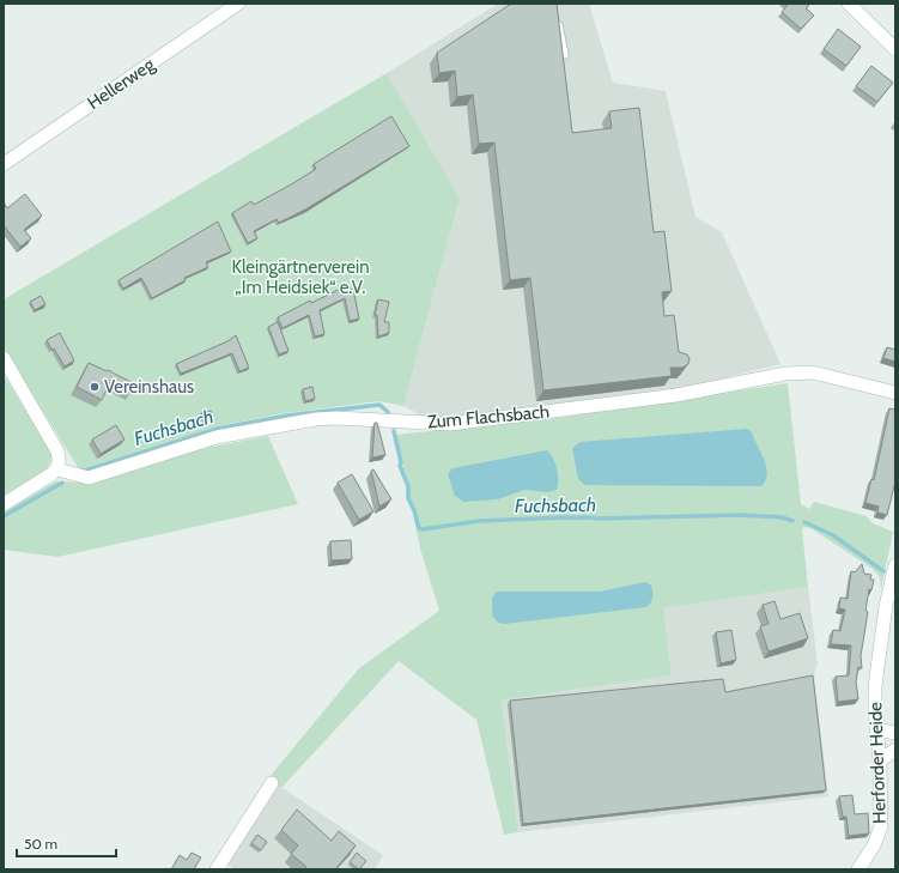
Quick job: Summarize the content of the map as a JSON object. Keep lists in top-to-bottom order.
{
  "streets": {
    "street": ["Hellerweg", "Zum Flachsbach", "Herforder Heide"]
  },
  "water": ["Fuchsbach"],
  "parks": ["Kleingärtnerverein „Im Heidsiek“ e.V."],
  "places": ["Vereinshaus"],
  "scale_bar": "50 m"
}
